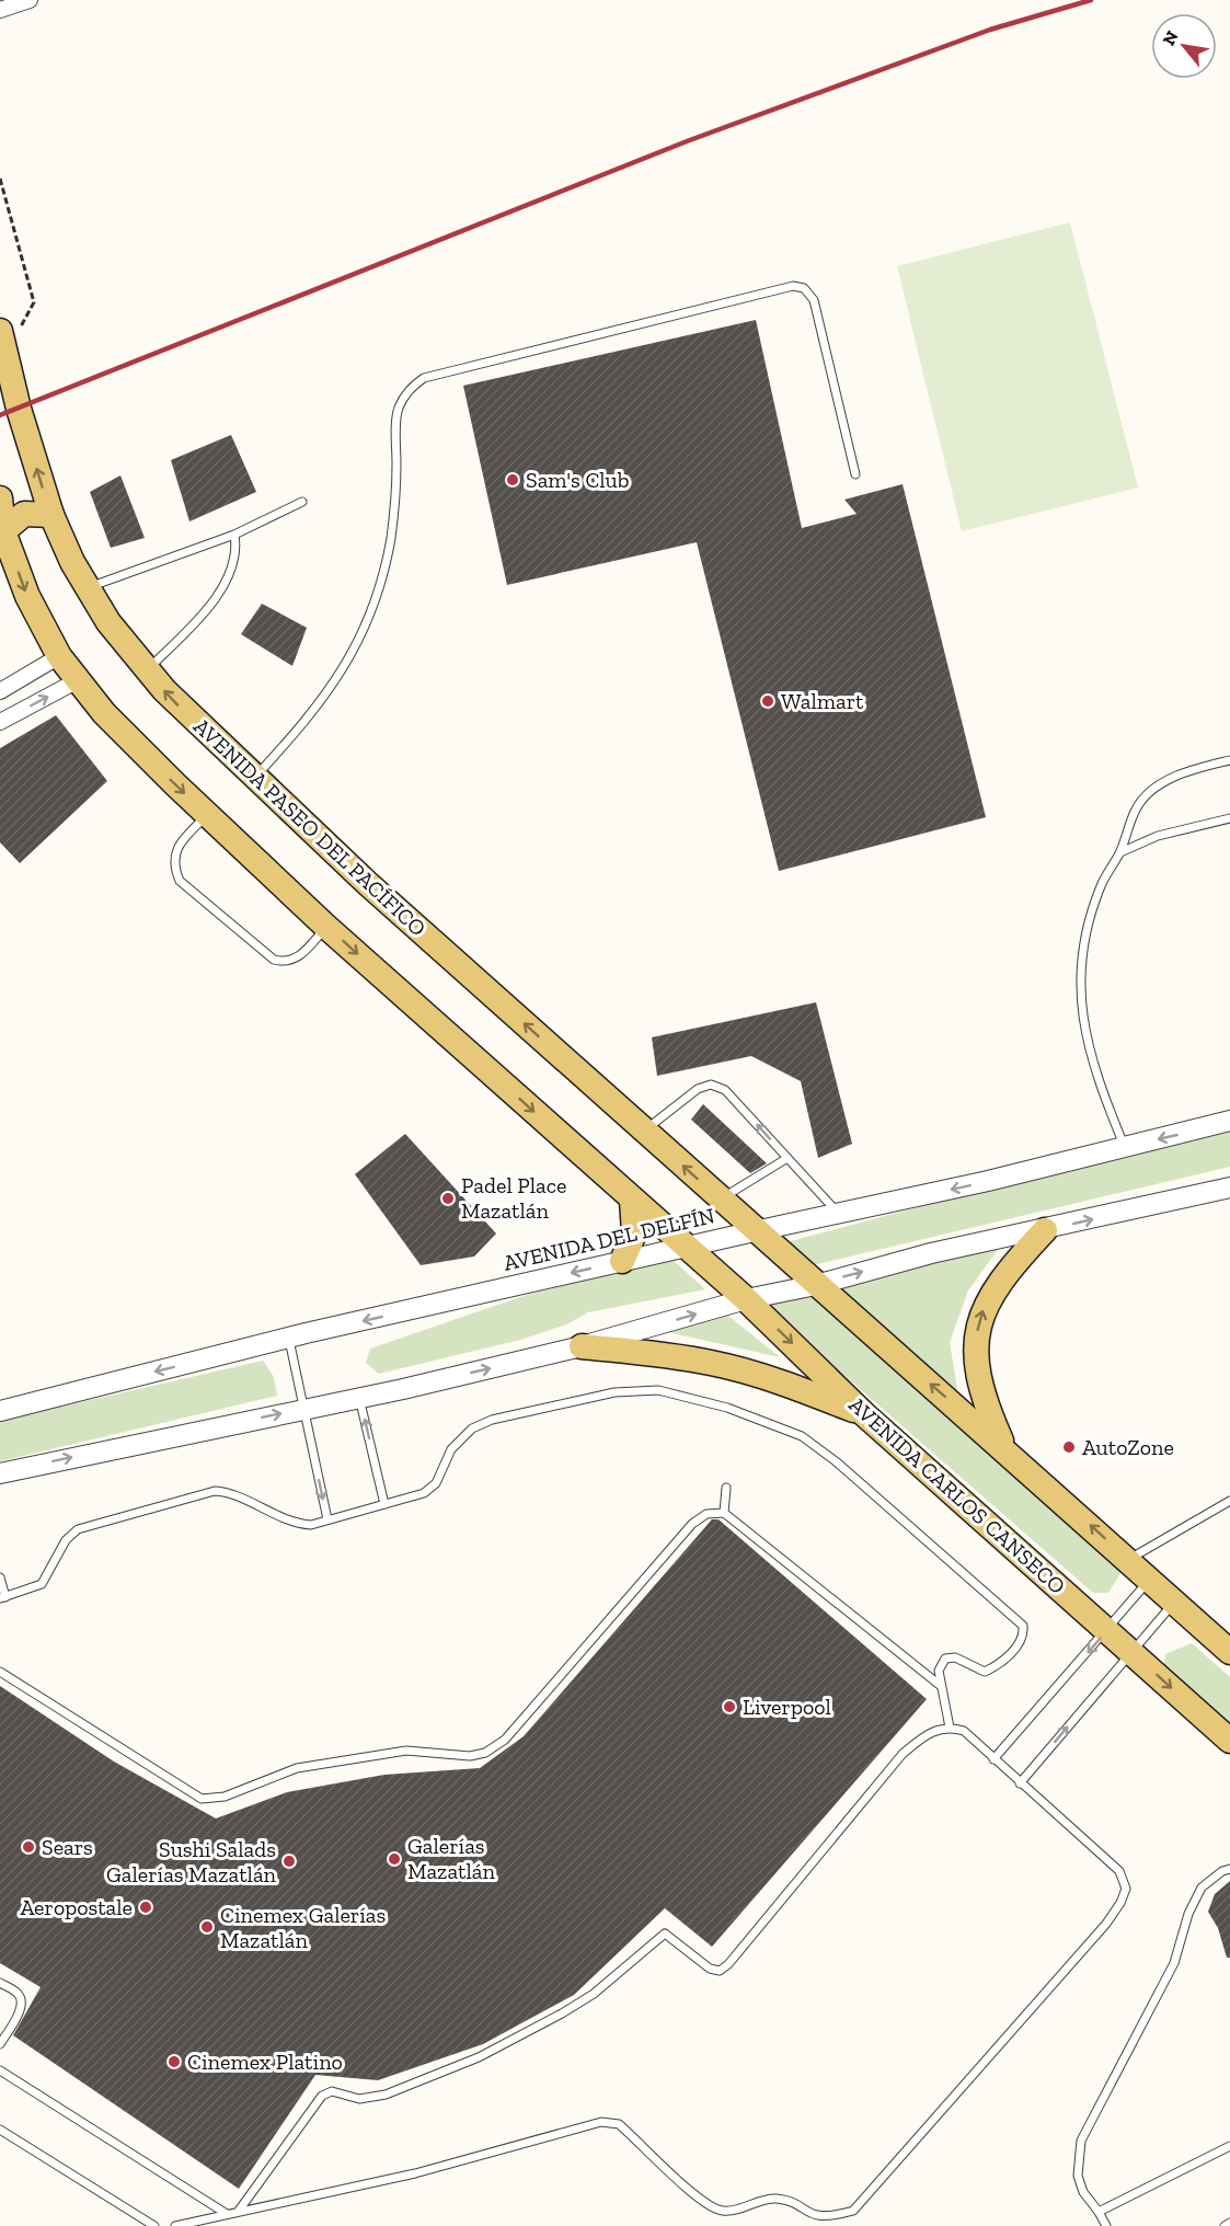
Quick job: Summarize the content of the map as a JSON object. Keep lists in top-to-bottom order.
{
  "streets": {
    "main road": ["AVENIDA PASEO DEL PACÍFICO", "AVENIDA CARLOS CANSECO"],
    "street": ["AVENIDA DEL DELFÍN"]
  },
  "crossings": [
    ["AVENIDA PASEO DEL PACÍFICO", "AVENIDA DEL DELFÍN"],
    ["AVENIDA DEL DELFÍN", "AVENIDA CARLOS CANSECO"]
  ],
  "places": [
    "Sam's Club",
    "Walmart",
    "Padel Place Mazatlán",
    "AutoZone",
    "Liverpool",
    "Sears",
    "Galerías Mazatlán",
    "Sushi Salads Galerías Mazatlán",
    "Aeropostale",
    "Cinemex Galerías Mazatlán",
    "Cinemex Platino"
  ],
  "north": "top left"
}
